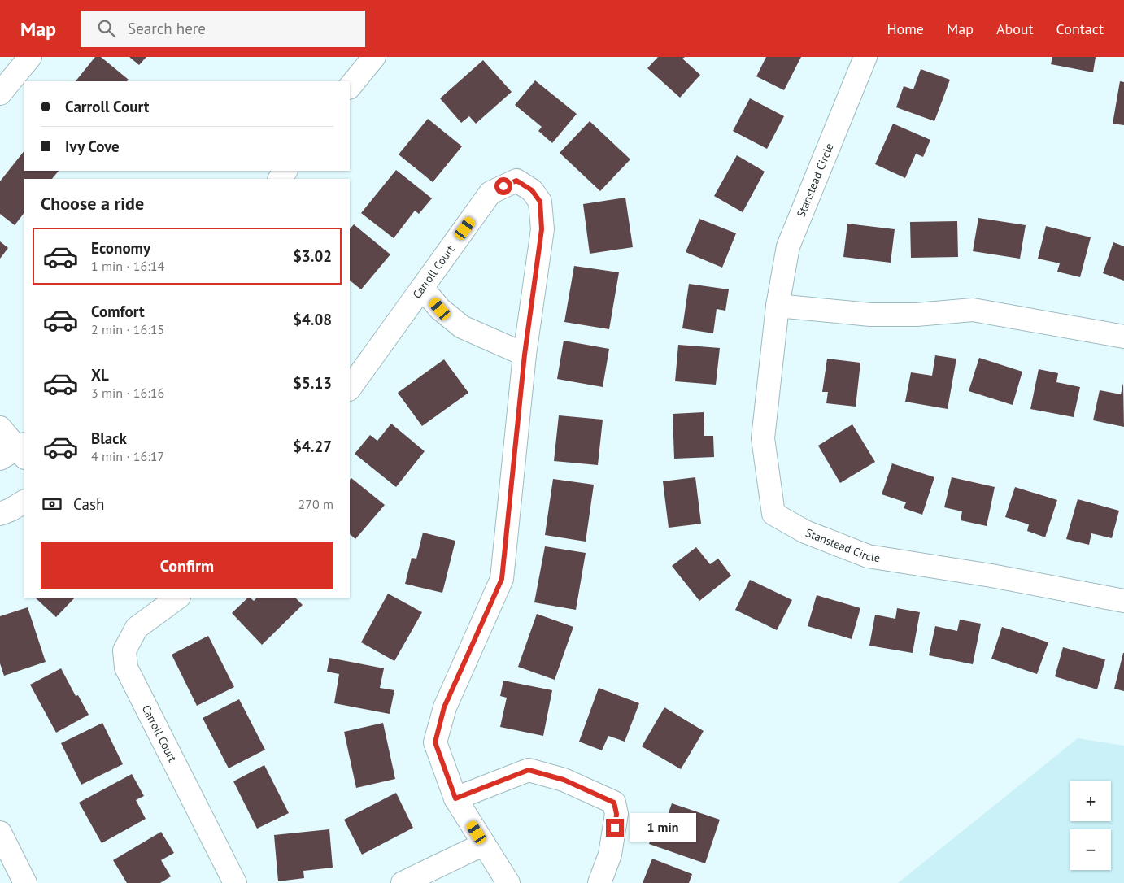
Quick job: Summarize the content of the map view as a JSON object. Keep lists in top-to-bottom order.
{
  "streets": {
    "street": ["Stanstead Circle", "Carroll Court"]
  },
  "page": {
    "header": "Map",
    "search": "Search here",
    "nav": [
      "Home",
      "Map",
      "About",
      "Contact"
    ],
    "banner": ["Carroll Court", "Ivy Cove"],
    "heading": "Choose a ride",
    "list": [
      {
        "name": "Economy",
        "note": "1 min · 16:14",
        "value": "$3.02"
      },
      {
        "name": "Comfort",
        "note": "2 min · 16:15",
        "value": "$4.08"
      },
      {
        "name": "XL",
        "note": "3 min · 16:16",
        "value": "$5.13"
      },
      {
        "name": "Black",
        "note": "4 min · 16:17",
        "value": "$4.27"
      }
    ],
    "pay": ["Cash", "270 m"],
    "buttons": "Confirm",
    "map_buttons": ["+", "−"],
    "bubble": "1 min"
  }
}
